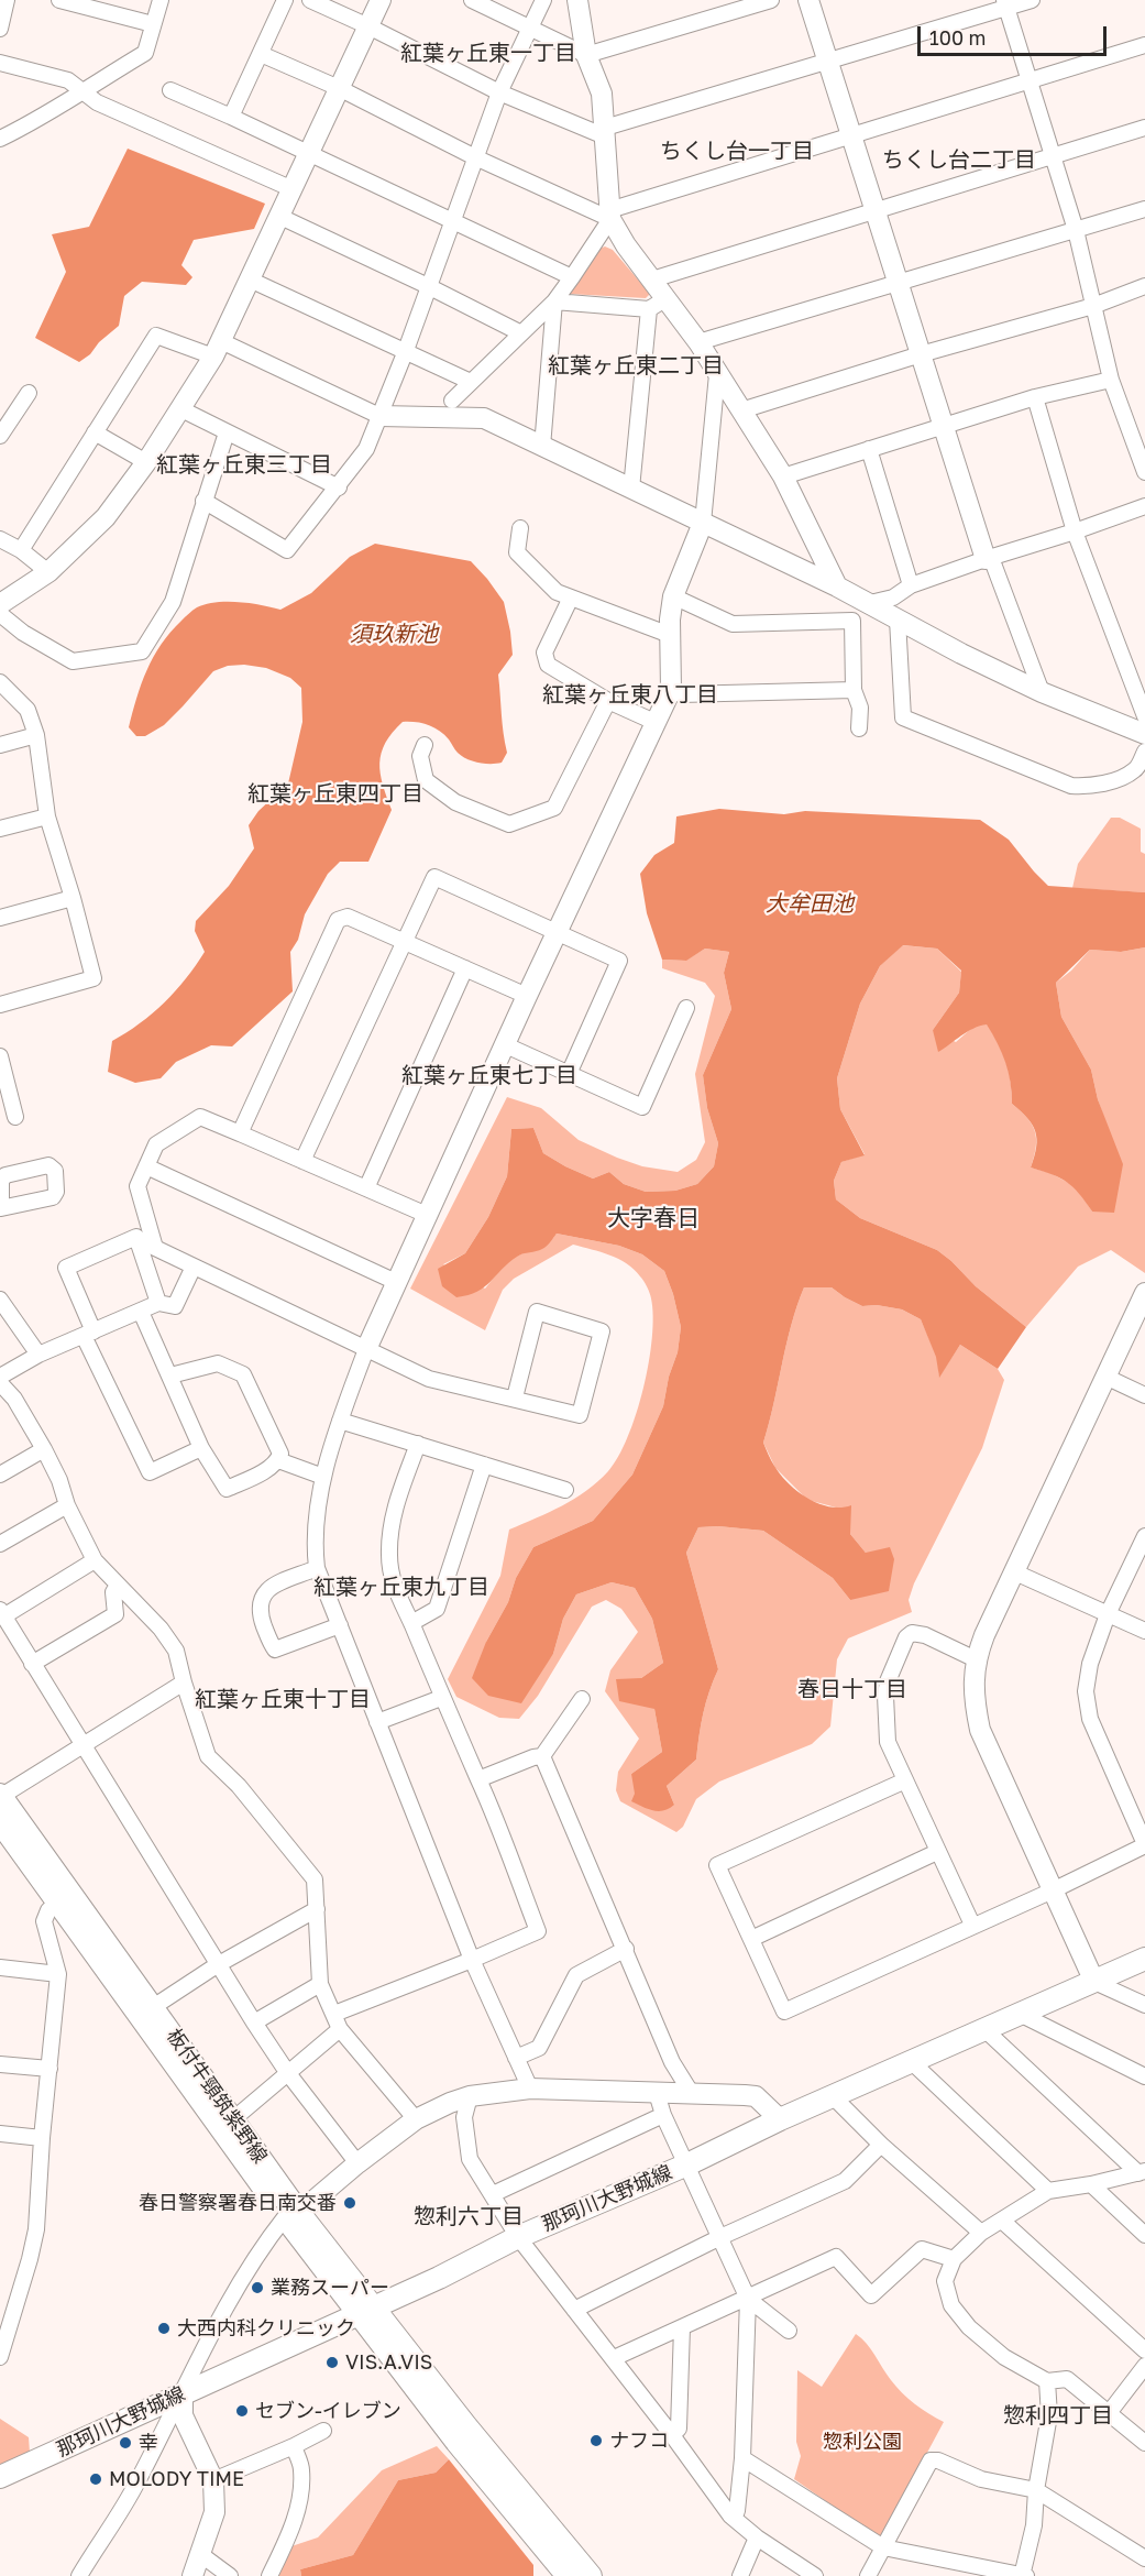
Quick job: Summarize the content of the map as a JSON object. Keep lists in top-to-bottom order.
{
  "streets": {
    "main road": ["板付牛頸筑紫野線", "那珂川大野城線"]
  },
  "crossings": [
    ["板付牛頸筑紫野線", "那珂川大野城線"]
  ],
  "districts": [
    "紅葉ヶ丘東一丁目",
    "ちくし台一丁目",
    "ちくし台二丁目",
    "紅葉ヶ丘東二丁目",
    "紅葉ヶ丘東三丁目",
    "紅葉ヶ丘東八丁目",
    "紅葉ヶ丘東四丁目",
    "紅葉ヶ丘東七丁目",
    "大字春日",
    "紅葉ヶ丘東九丁目",
    "春日十丁目",
    "紅葉ヶ丘東十丁目",
    "惣利六丁目",
    "惣利四丁目"
  ],
  "water": ["須玖新池", "大牟田池"],
  "parks": ["惣利公園"],
  "places": [
    "春日警察署春日南交番",
    "業務スーパー",
    "大西内科クリニック",
    "VIS.A.VIS",
    "セブン-イレブン",
    "ナフコ",
    "幸",
    "MOLODY TIME"
  ],
  "scale_bar": "100 m"
}
